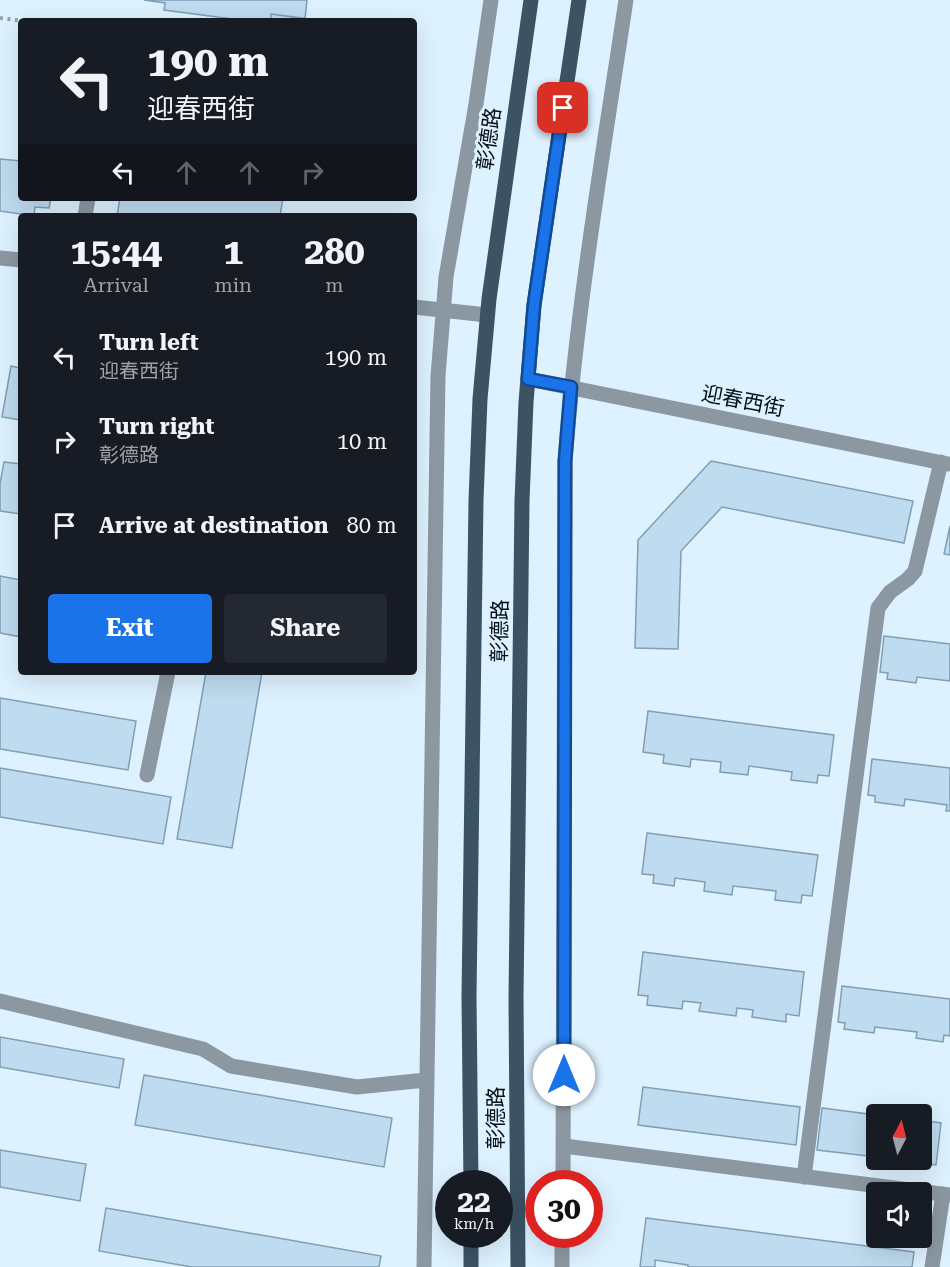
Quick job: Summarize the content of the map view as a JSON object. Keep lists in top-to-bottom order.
{
  "streets": {
    "main road": ["彰德路"],
    "street": ["迎春西街"]
  },
  "crossings": [
    ["彰德路", "迎春西街"]
  ],
  "north": "top",
  "page": {
    "turn": ["190 m", "迎春西街"],
    "eta": [
      "15:44",
      "Arrival",
      "1",
      "min",
      "280",
      "m"
    ],
    "list": [
      {
        "name": "Turn left",
        "note": "迎春西街",
        "value": "190 m"
      },
      {
        "name": "Turn right",
        "note": "彰德路",
        "value": "10 m"
      },
      {
        "name": "Arrive at destination",
        "value": "80 m"
      }
    ],
    "buttons": ["Exit", "Share"],
    "speed": "22 km/h",
    "limit": "30"
  }
}
